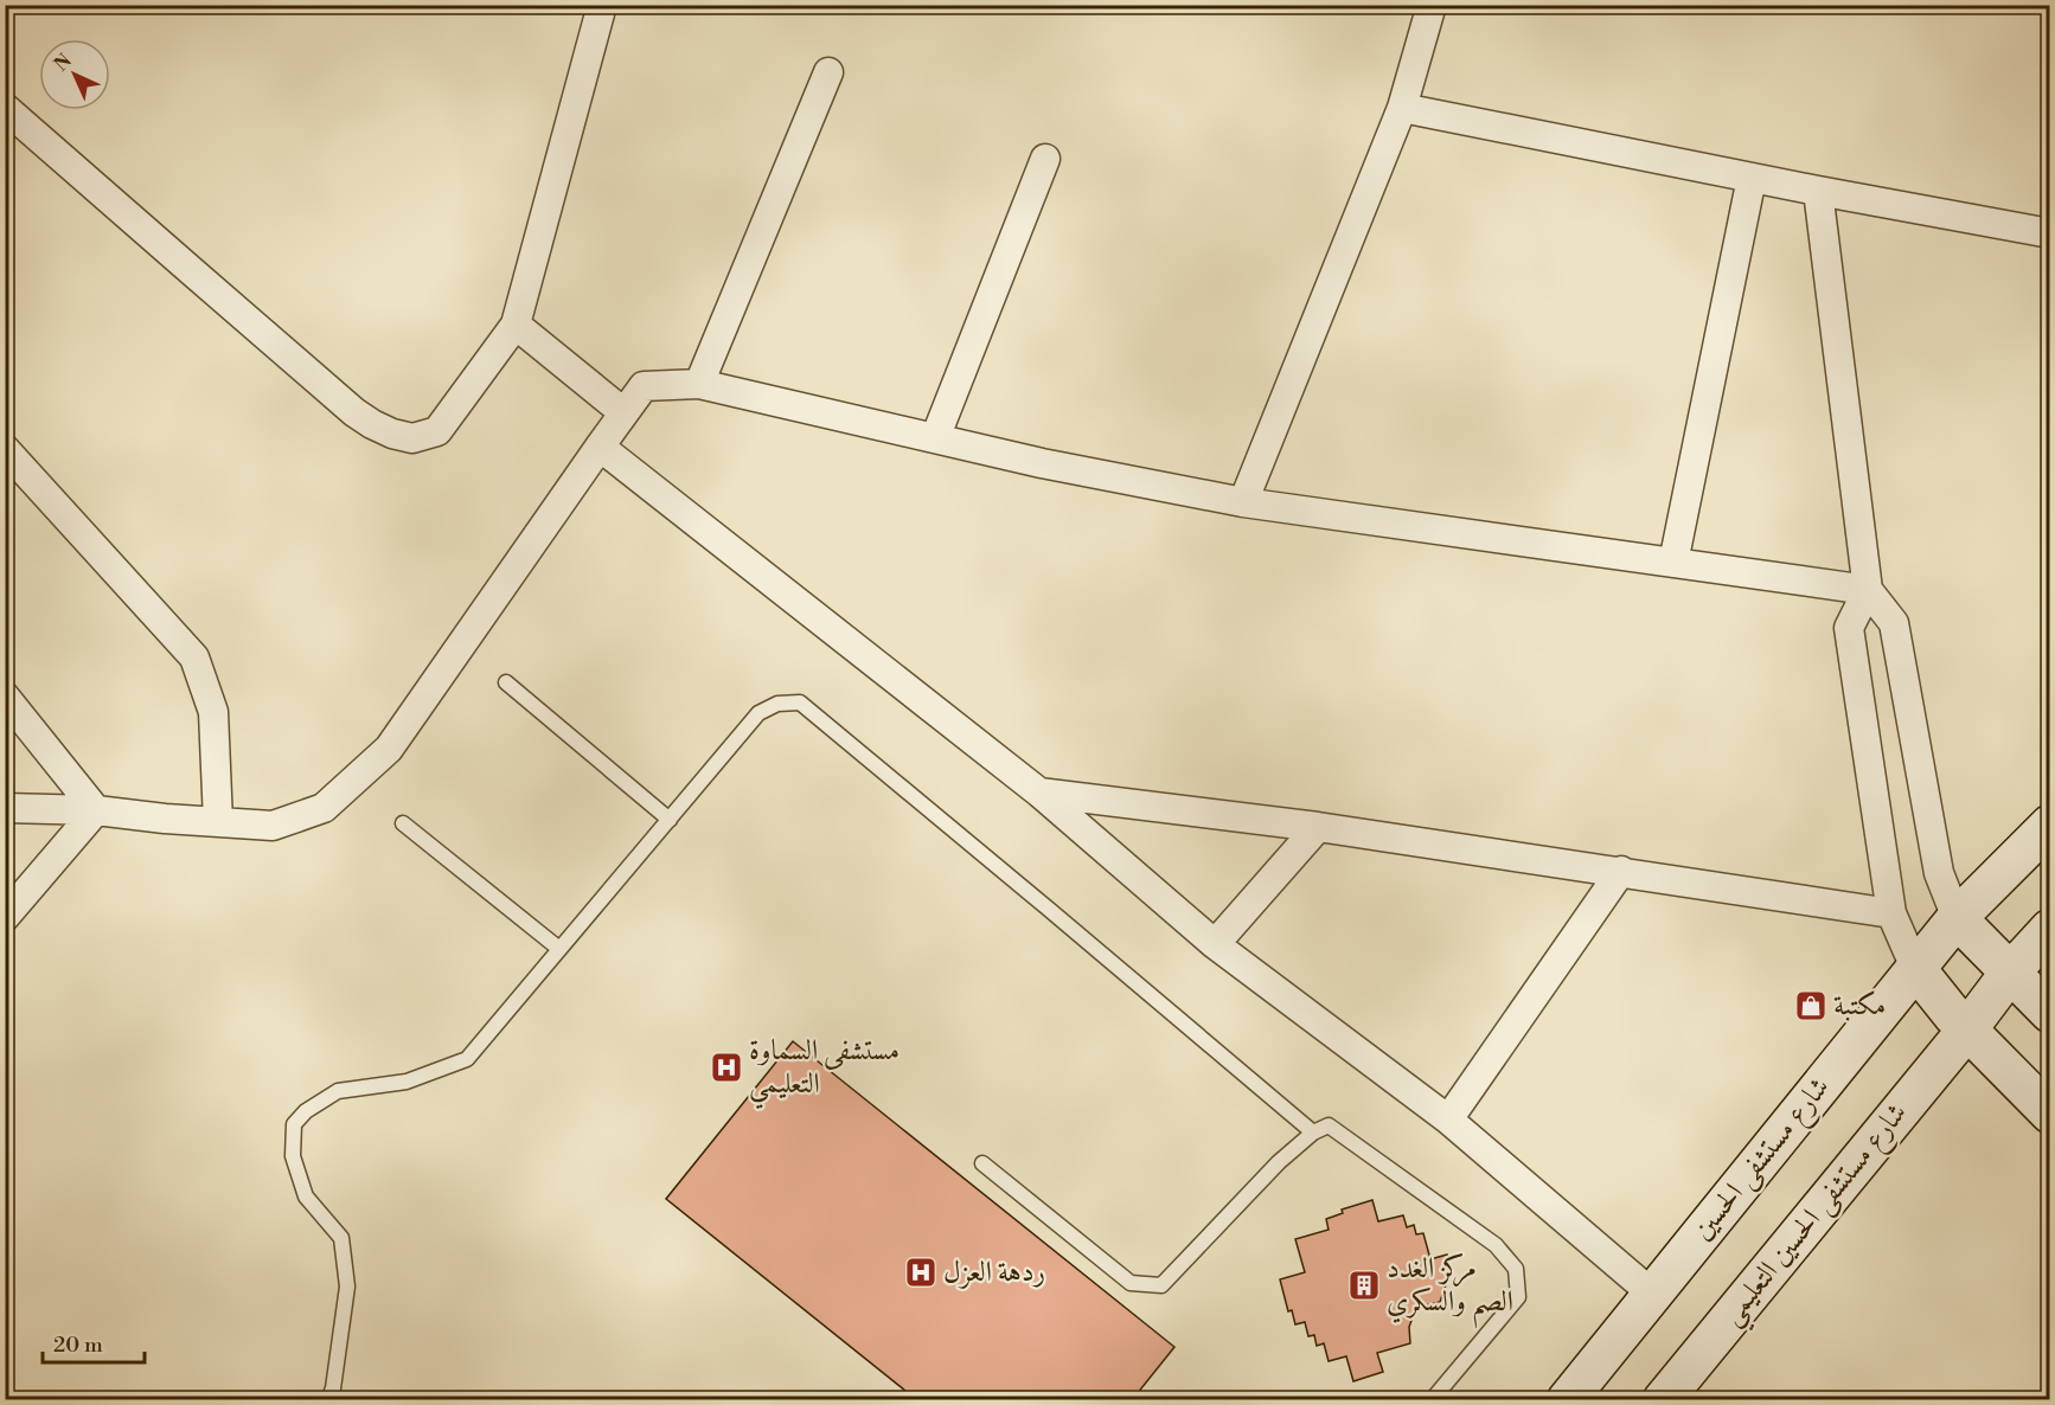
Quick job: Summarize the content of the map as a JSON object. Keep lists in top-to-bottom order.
{
  "streets": {
    "street": ["شارع مستشفى الحسين", "شارع مستشفى الحسين التعليمي"]
  },
  "places": {
    "shop": ["مكتبة"],
    "hospital": ["مستشفى السماوة التعليمي", "ردهة العزل"],
    "building": ["مركز الغدد الصم والسكري"]
  },
  "scale_bar": "20 m",
  "north": "top left"
}
